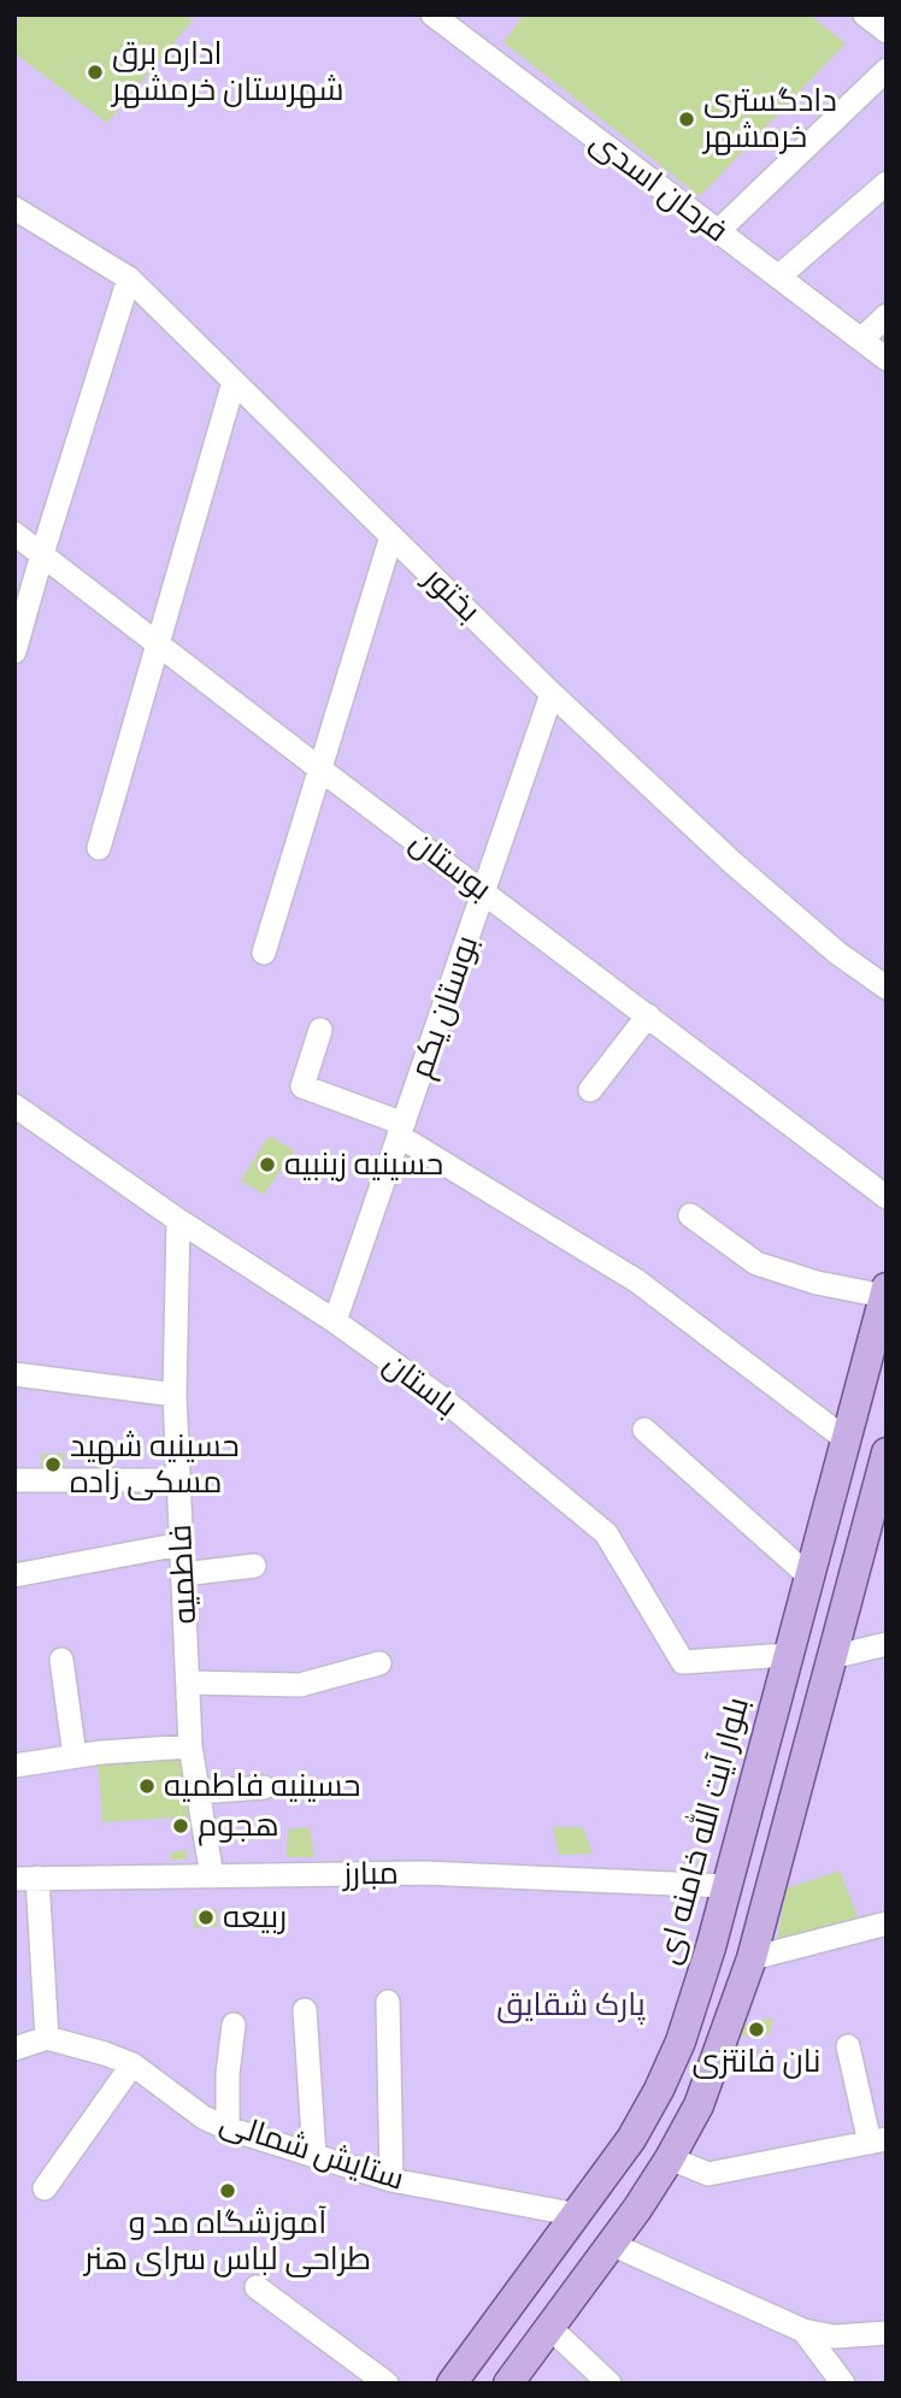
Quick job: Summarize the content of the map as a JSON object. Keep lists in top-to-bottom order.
{
  "streets": {
    "main road": ["بلوار آیت الله خامنه ای"],
    "street": [
      "فرحان اسدی",
      "بختور",
      "بوستان",
      "بوستان یکم",
      "باستان",
      "فاطمیه",
      "مبارز",
      "ستایش شمالی"
    ]
  },
  "crossings": [
    ["بختور", "بوستان یکم"],
    ["بوستان", "بوستان یکم"],
    ["بوستان یکم", "باستان"],
    ["باستان", "فاطمیه"],
    ["باستان", "بلوار آیت الله خامنه ای"],
    ["فاطمیه", "مبارز"],
    ["بلوار آیت الله خامنه ای", "مبارز"],
    ["بلوار آیت الله خامنه ای", "ستایش شمالی"]
  ],
  "parks": ["پارک شقایق"],
  "places": [
    "اداره برق شهرستان خرمشهر",
    "دادگستری خرمشهر",
    "حسینیه زینبیه",
    "حسینیه شهید مسکی زاده",
    "حسینیه فاطمیه",
    "هجوم",
    "ربیعه",
    "نان فانتزی",
    "آموزشگاه مد و طراحی لباس سرای هنر"
  ]
}
